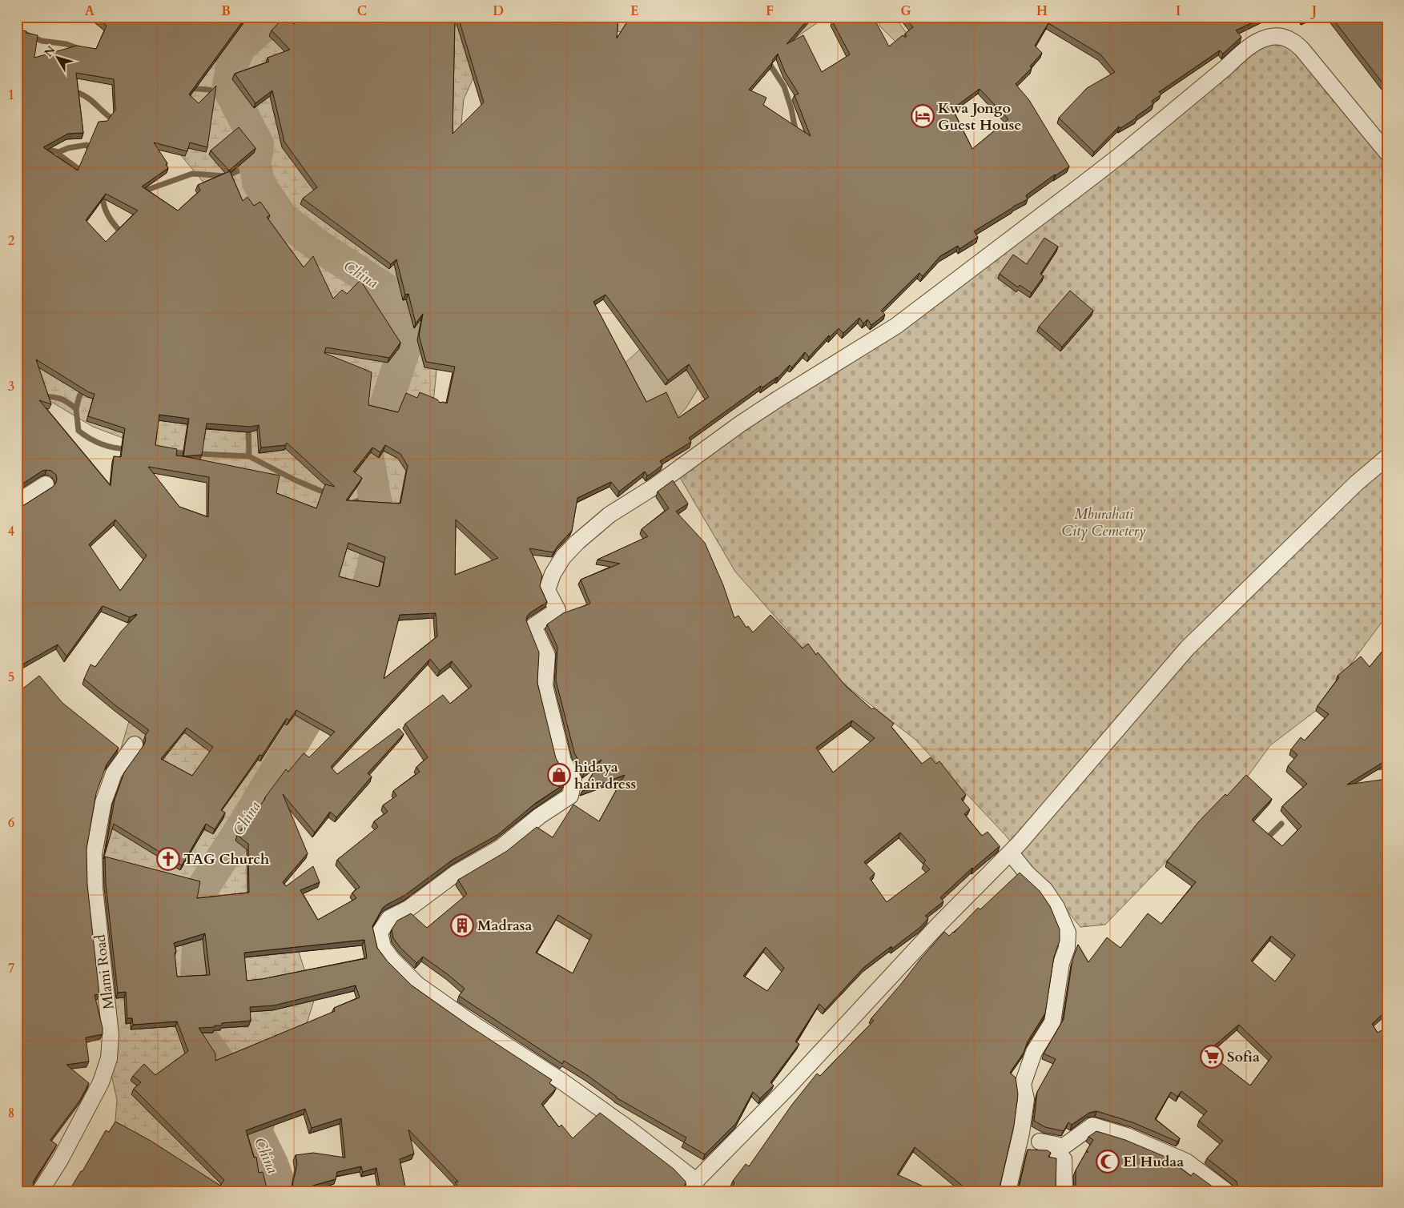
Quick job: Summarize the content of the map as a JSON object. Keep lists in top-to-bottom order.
{
  "streets": {
    "street": ["Mlami Road"]
  },
  "water": ["China"],
  "parks": ["Mburahati City Cemetery"],
  "places": {
    "hotel": ["Kwa Jongo Guest House"],
    "shop": ["hidaya hair dress"],
    "church": ["TAG Church"],
    "building": ["Madrasa"],
    "supermarket": ["Sofia"],
    "mosque": ["El Hudaa"]
  },
  "north": "top left",
  "grid": {
    "columns": [
      "A",
      "B",
      "C",
      "D",
      "E",
      "F",
      "G",
      "H",
      "I",
      "J"
    ],
    "rows": [
      "1",
      "2",
      "3",
      "4",
      "5",
      "6",
      "7",
      "8"
    ]
  }
}
